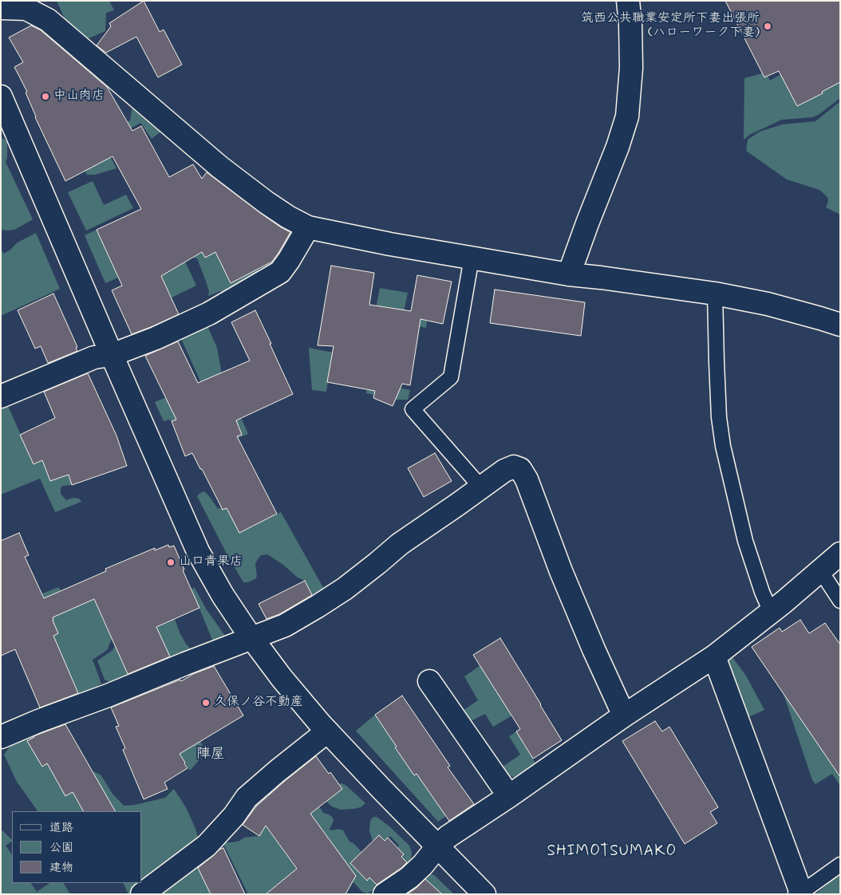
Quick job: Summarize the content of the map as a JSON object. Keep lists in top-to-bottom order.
{
  "districts": ["陣屋", "SHIMOTSUMAKO"],
  "places": [
    "筑西公共職業安定所下妻出張所 (ハローワーク下妻)",
    "中山肉店",
    "山口青果店",
    "久保ノ谷不動産"
  ],
  "legend": ["道路", "公園", "建物"]
}
